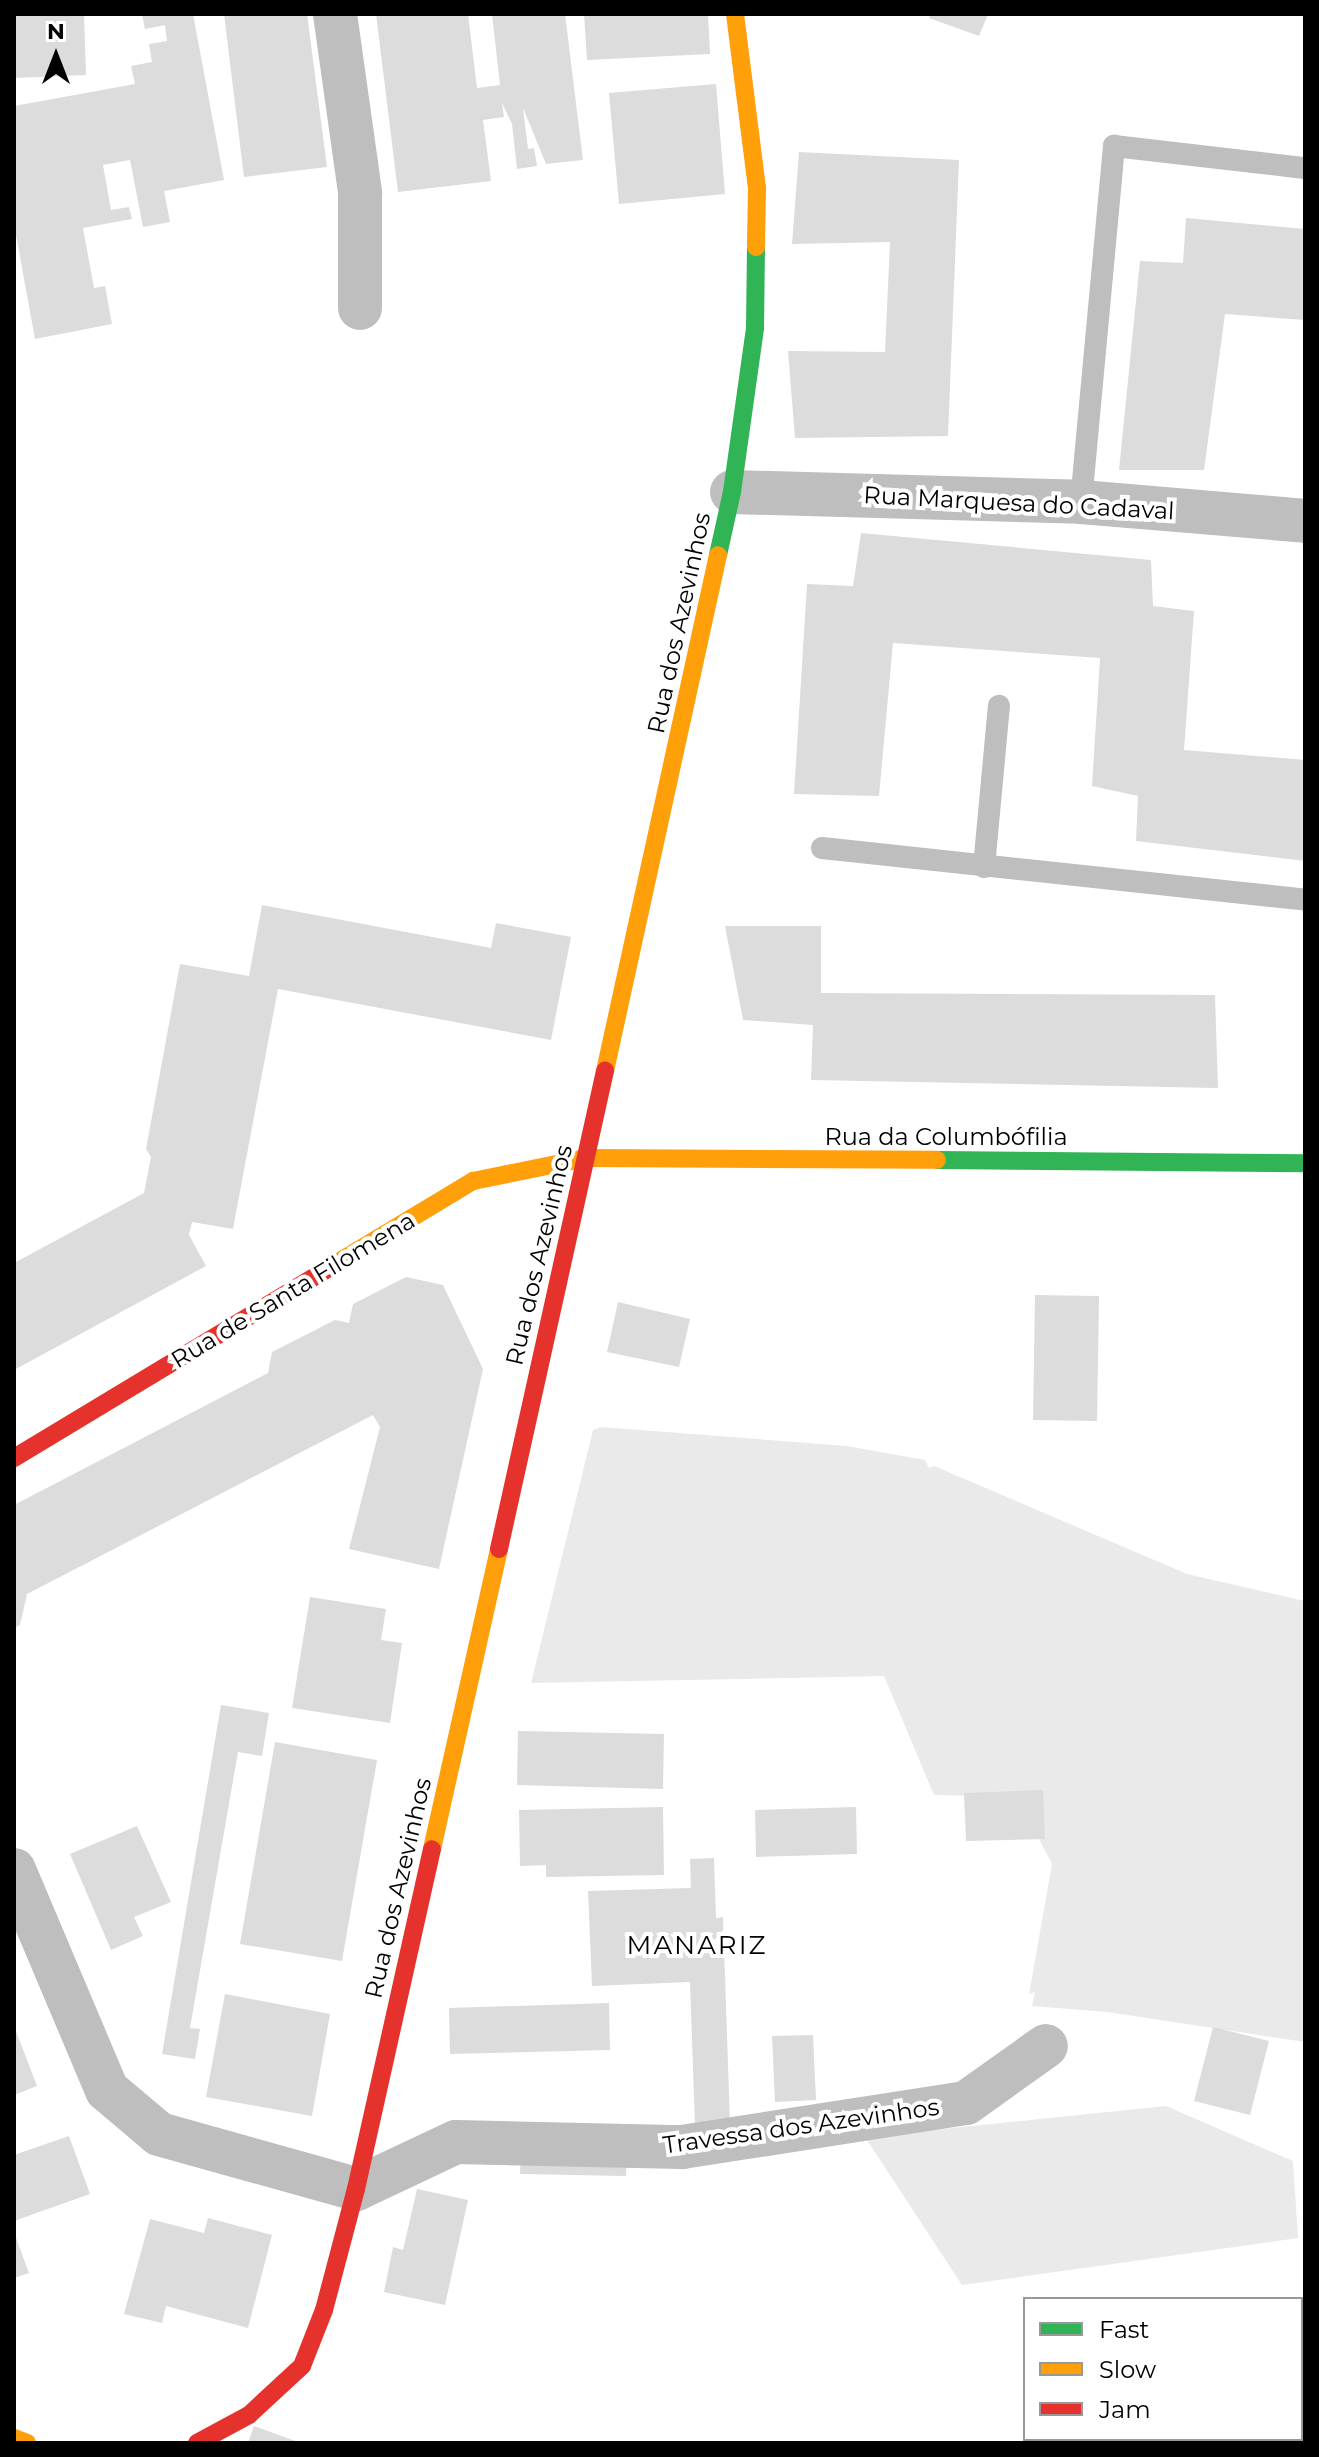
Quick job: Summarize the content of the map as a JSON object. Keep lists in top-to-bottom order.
{
  "streets": {
    "street": [
      "Rua Marquesa do Cadaval",
      "Rua dos Azevinhos",
      "Rua da Columbófilia",
      "Rua de Santa Filomena",
      "Travessa dos Azevinhos"
    ]
  },
  "crossings": [
    ["Rua Marquesa do Cadaval", "Rua dos Azevinhos"],
    ["Rua dos Azevinhos", "Rua da Columbófilia"],
    ["Rua dos Azevinhos", "Rua de Santa Filomena"],
    ["Rua dos Azevinhos", "Travessa dos Azevinhos"],
    ["Rua da Columbófilia", "Rua de Santa Filomena"]
  ],
  "districts": ["MANARIZ"],
  "legend": ["Fast", "Slow", "Jam"],
  "north": "top"
}
